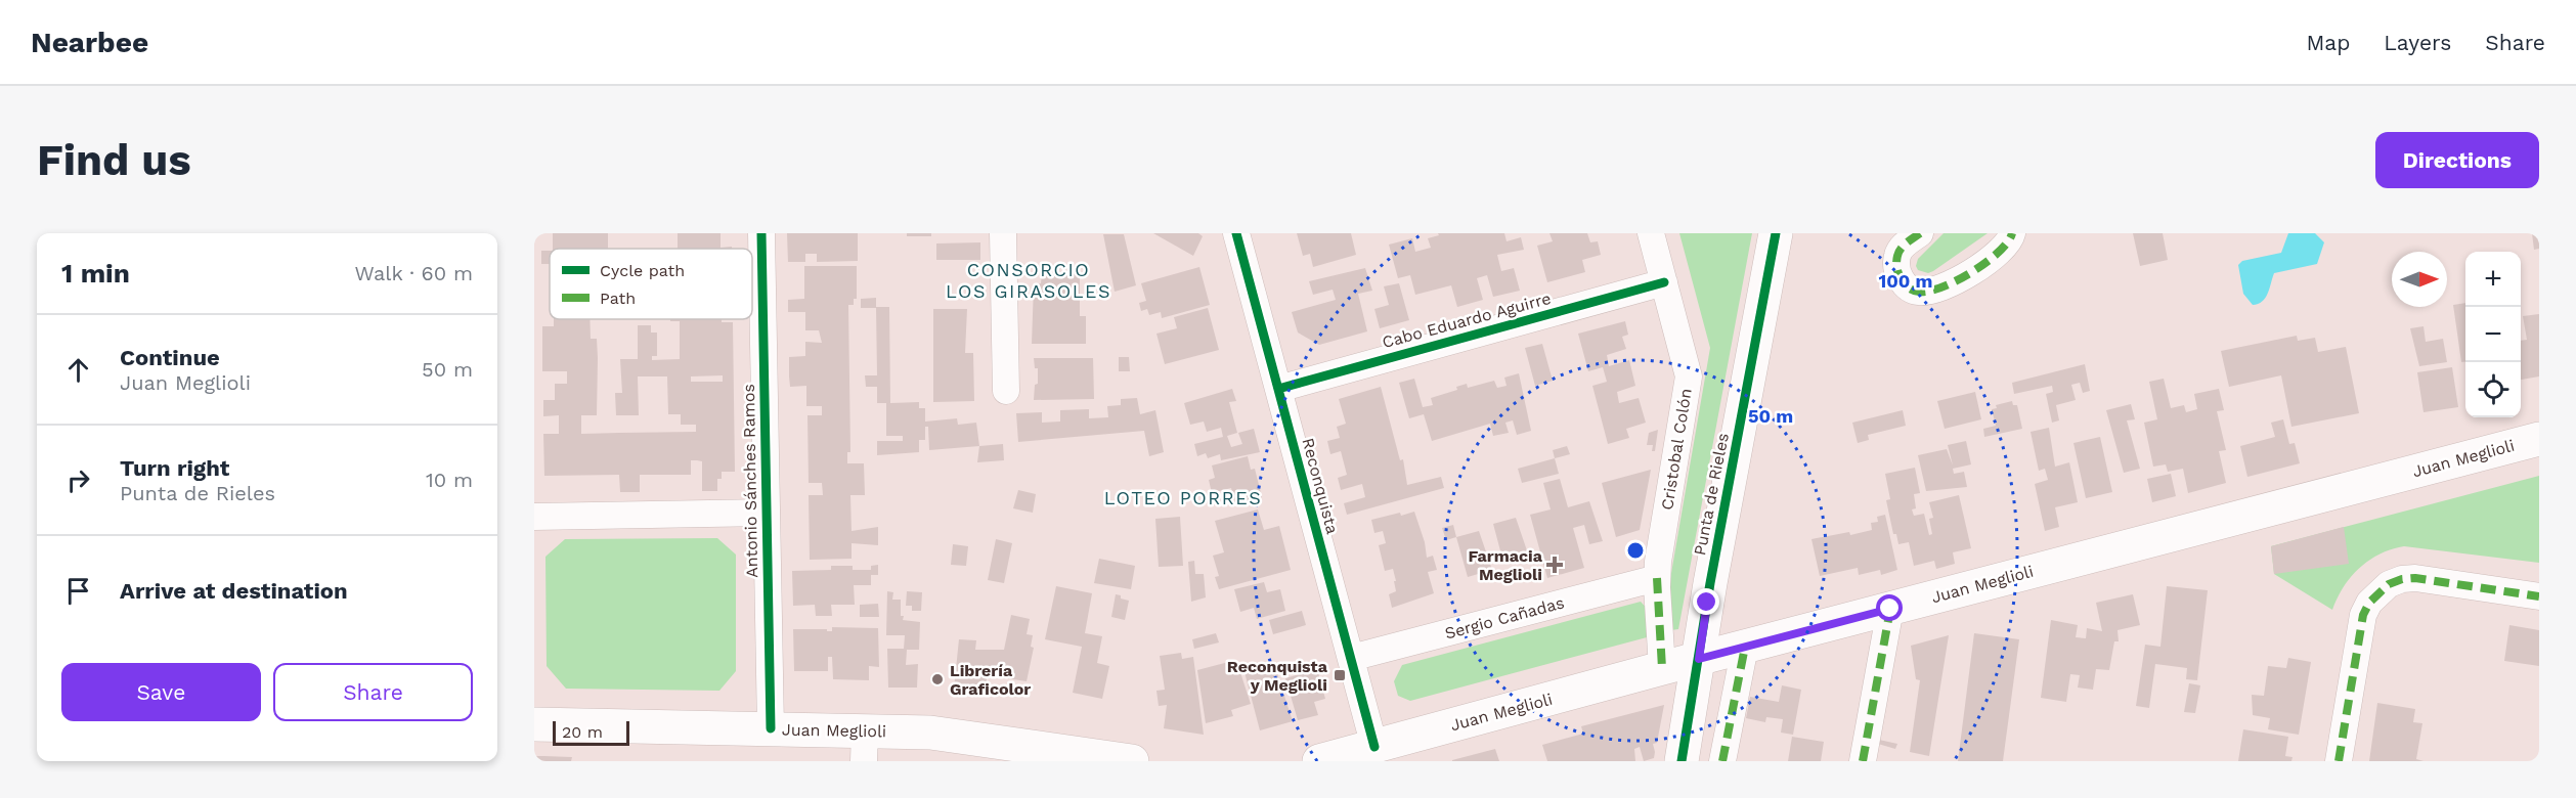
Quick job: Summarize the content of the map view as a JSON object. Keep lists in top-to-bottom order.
{
  "streets": {
    "main road": ["Juan Meglioli", "Punta de Rieles"],
    "street": [
      "Cabo Eduardo Aguirre",
      "Cristobal Colón",
      "Antonio Sánches Ramos",
      "Reconquista",
      "Sergio Cañadas"
    ]
  },
  "crossings": [
    ["Cabo Eduardo Aguirre", "Cristobal Colón"],
    ["Cabo Eduardo Aguirre", "Reconquista"],
    ["Cristobal Colón", "Juan Meglioli"],
    ["Cristobal Colón", "Sergio Cañadas"],
    ["Juan Meglioli", "Antonio Sánches Ramos"],
    ["Juan Meglioli", "Reconquista"],
    ["Juan Meglioli", "Punta de Rieles"],
    ["Reconquista", "Sergio Cañadas"]
  ],
  "districts": ["CONSORCIO LOS GIRASOLES", "LOTEO PORRES"],
  "places": {
    "health": ["Farmacia Meglioli"],
    "transit": ["Reconquista y Meglioli"],
    "other": ["Librería Graficolor"]
  },
  "legend": ["Cycle path", "Path"],
  "scale_bar": "20 m",
  "north": "right",
  "page": {
    "header": "Nearbee",
    "nav": ["Map", "Layers", "Share"],
    "buttons": [
      "Directions",
      ["Save", "Share"]
    ],
    "title": "Find us",
    "heading": ["1 min", "Walk · 60 m"],
    "map_buttons": ["+", "−"],
    "list": [
      ["Continue", "Juan Meglioli", "50 m"],
      ["Turn right", "Punta de Rieles", "10 m"],
      "Arrive at destination"
    ],
    "scale": "20 m"
  },
  "rings": ["100 m", "50 m"]
}
